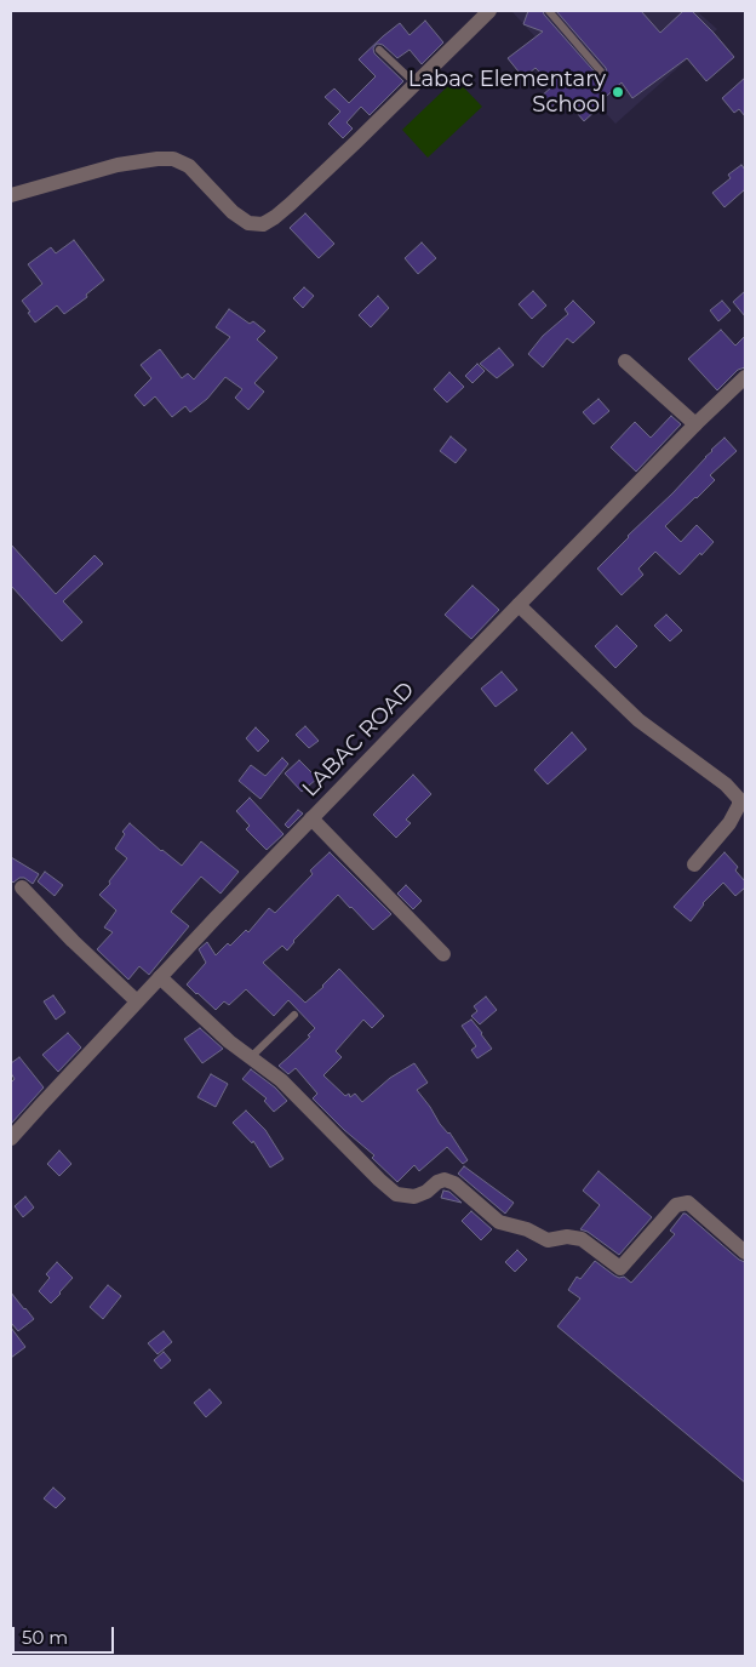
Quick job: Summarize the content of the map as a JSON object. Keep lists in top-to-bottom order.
{
  "streets": {
    "street": ["LABAC ROAD"]
  },
  "places": ["Labac Elementary School"],
  "scale_bar": "50 m"
}
